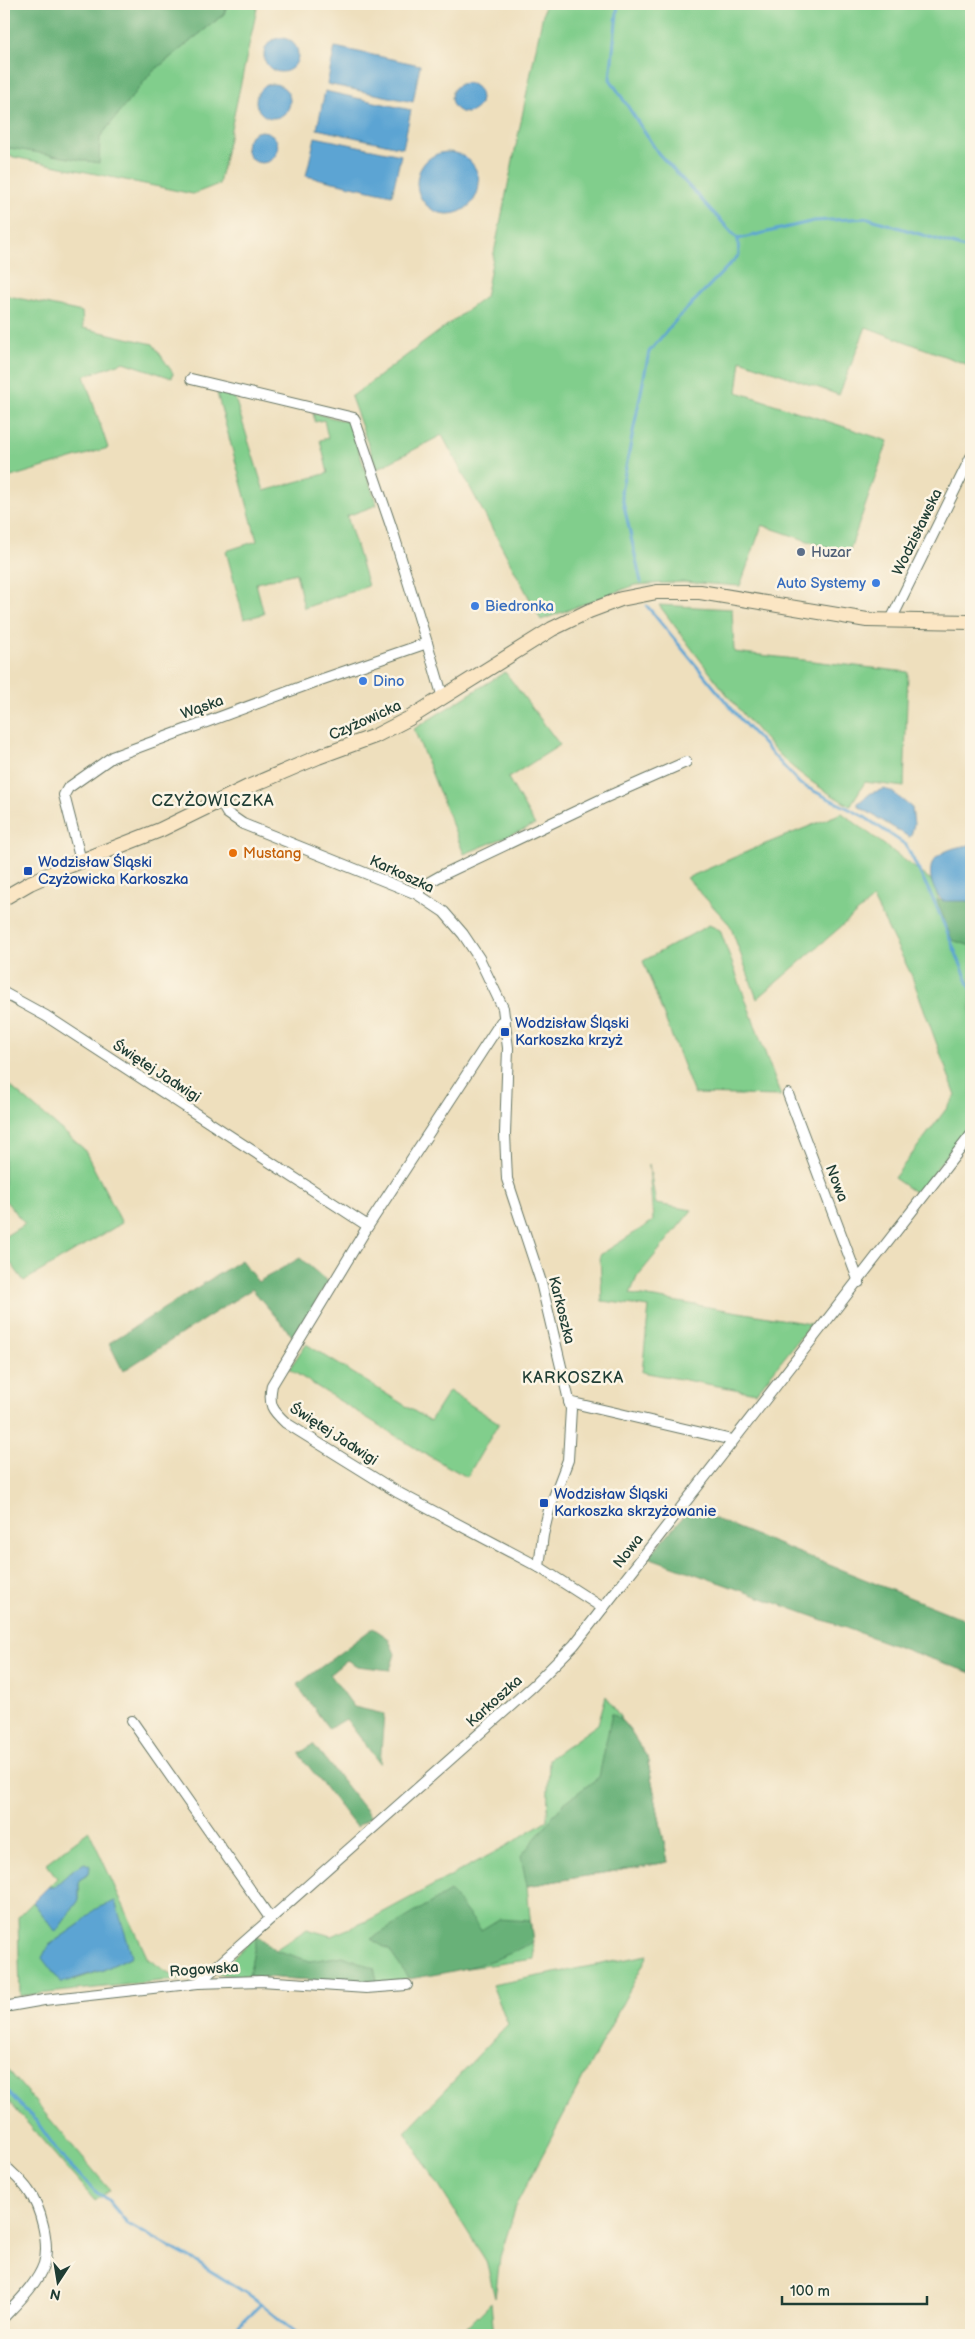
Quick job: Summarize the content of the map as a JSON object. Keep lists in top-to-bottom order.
{
  "streets": {
    "street": [
      "Wodzisławska",
      "Wąska",
      "Czyżowicka",
      "Karkoszka",
      "Świętej Jadwigi",
      "Nowa",
      "Rogowska"
    ]
  },
  "crossings": [
    ["Wodzisławska", "Czyżowicka"],
    ["Wąska", "Czyżowicka"],
    ["Czyżowicka", "Karkoszka"],
    ["Karkoszka", "Świętej Jadwigi"],
    ["Karkoszka", "Nowa"],
    ["Karkoszka", "Rogowska"]
  ],
  "districts": ["CZYŻOWICZKA", "KARKOSZKA"],
  "places": {
    "other": [
      "Huzar",
      "Auto Systemy",
      "Biedronka",
      "Dino",
      "Mustang"
    ],
    "transit": ["Wodzisław Śląski Czyżowicka Karkoszka", "Wodzisław Śląski Karkoszka krzyż", "Wodzisław Śląski Karkoszka skrzyżowanie"]
  },
  "scale_bar": "100 m",
  "north": "bottom"
}
